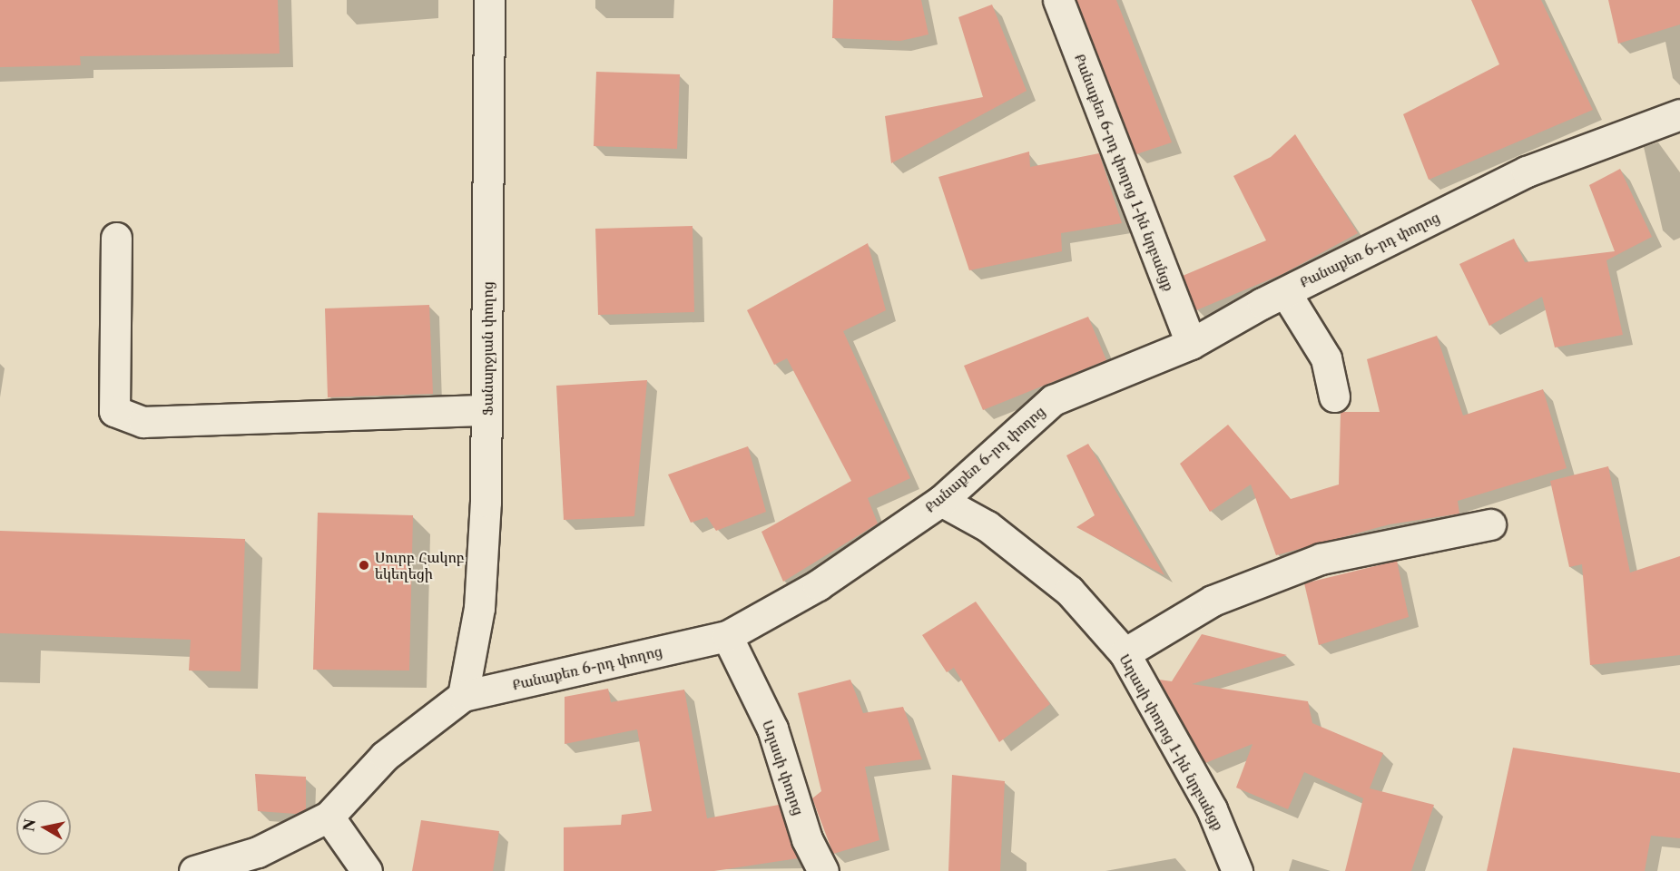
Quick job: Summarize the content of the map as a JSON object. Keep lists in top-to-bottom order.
{
  "streets": {
    "street": [
      "Քանաքեռ 6-րդ փողոց 1-ին նրբանցք",
      "Քանաքեռ 6-րդ փողոց",
      "Ֆանարջյան փողոց",
      "Աղասի փողոց 1-ին նրբանցք",
      "Աղասի փողոց"
    ]
  },
  "crossings": [
    ["Քանաքեռ 6-րդ փողոց 1-ին նրբանցք", "Քանաքեռ 6-րդ փողոց"],
    ["Քանաքեռ 6-րդ փողոց", "Ֆանարջյան փողոց"],
    ["Քանաքեռ 6-րդ փողոց", "Աղասի փողոց 1-ին նրբանցք"],
    ["Քանաքեռ 6-րդ փողոց", "Աղասի փողոց"]
  ],
  "places": ["Սուրբ Հակոբ եկեղեցի"],
  "north": "left"
}
